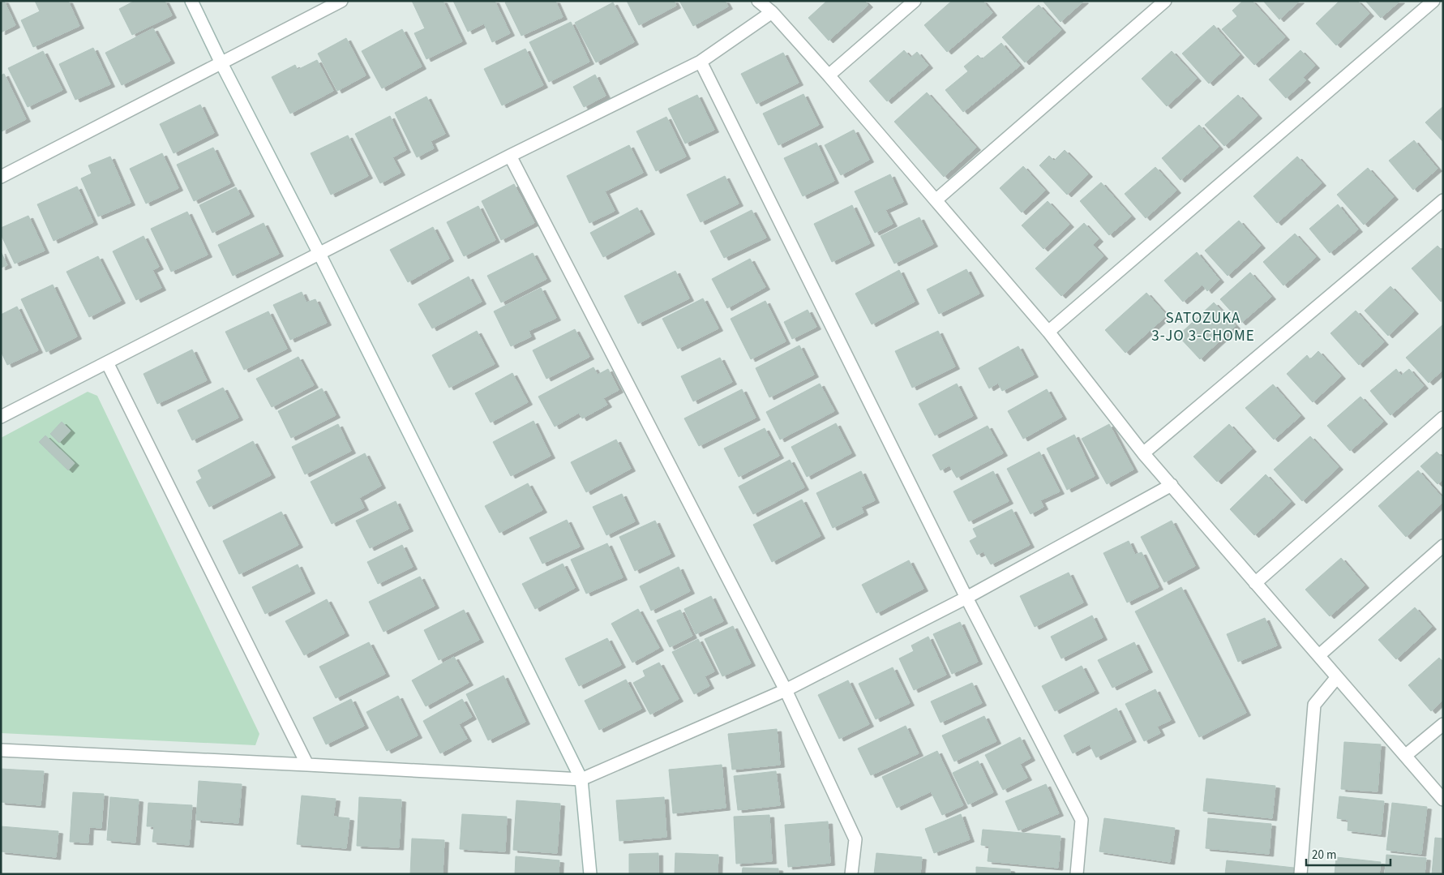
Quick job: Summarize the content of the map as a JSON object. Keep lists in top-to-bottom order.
{
  "districts": ["SATOZUKA 3-JO 3-CHOME"],
  "scale_bar": "20 m"
}
